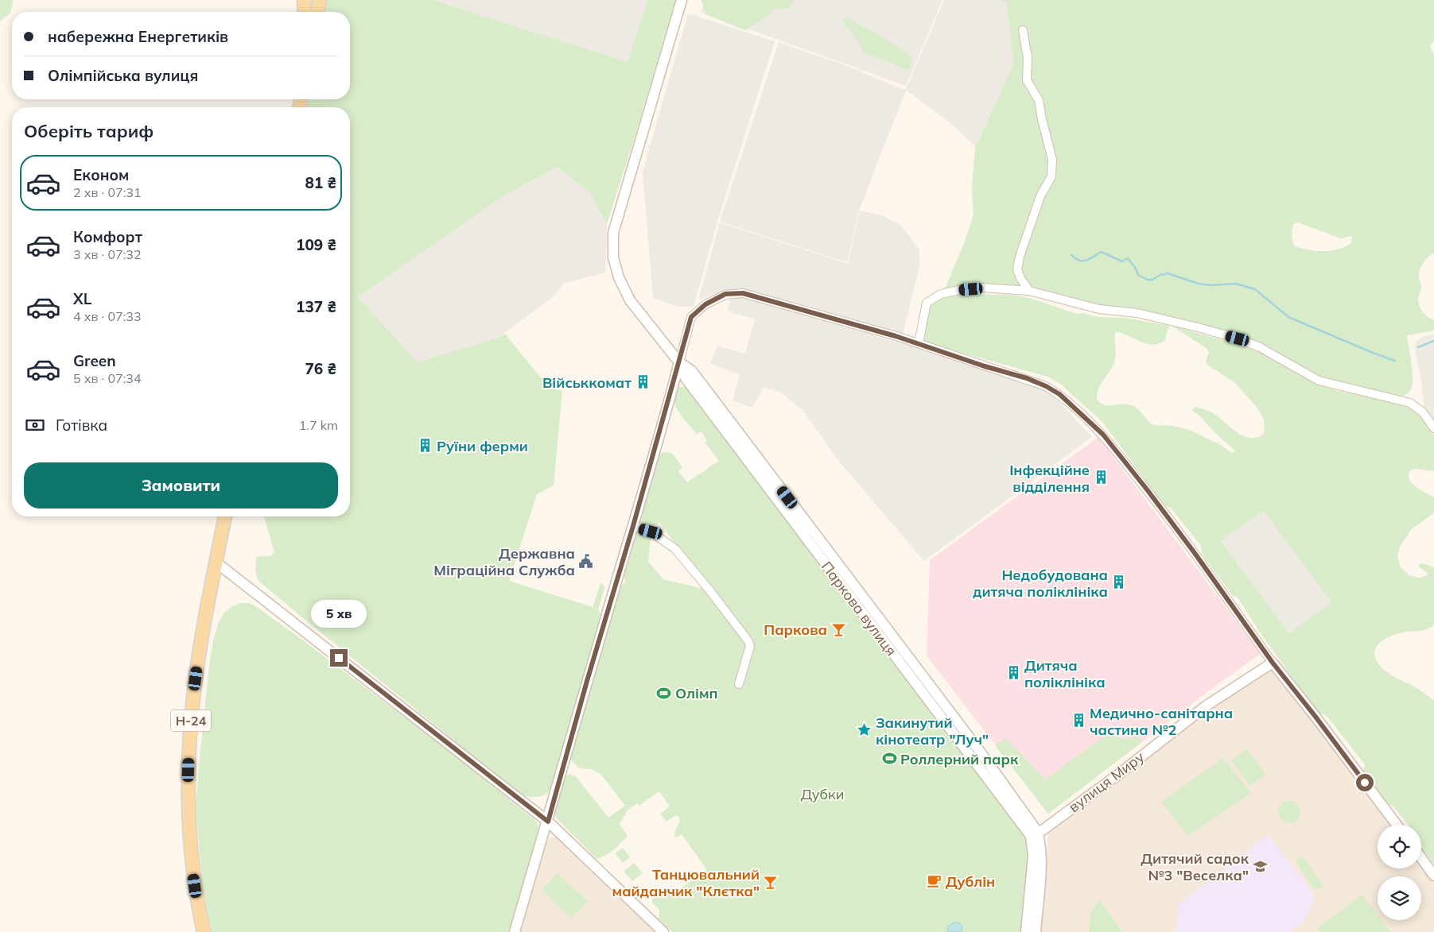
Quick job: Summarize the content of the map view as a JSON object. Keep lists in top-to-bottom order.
{
  "streets": {
    "main road": ["Н-24"],
    "street": ["Паркова вулиця", "вулиця Миру"]
  },
  "crossings": [
    ["Паркова вулиця", "вулиця Миру"]
  ],
  "parks": ["Дубки"],
  "places": {
    "building": [
      "Військкомат",
      "Руїни ферми",
      "Інфекційне відділення",
      "Недобудована дитяча поліклініка",
      "Дитяча поліклініка",
      "Медично-санітарна частина №2"
    ],
    "public building": ["Державна Міграційна Служба"],
    "bar": ["Паркова", "Танцювальний майданчик \"Клєтка\""],
    "sports": ["Олімп", "Роллерний парк"],
    "place": ["Закинутий кінотеатр \"Луч\""],
    "school or university": ["Дитячий садок №3 \"Веселка\""],
    "cafe": ["Дублін"]
  },
  "page": {
    "banner": ["набережна Енергетиків", "Олімпійська вулиця"],
    "heading": "Оберіть тариф",
    "list": [
      {
        "name": "Економ",
        "note": "2 хв · 07:31",
        "value": "81 ₴"
      },
      {
        "name": "Комфорт",
        "note": "3 хв · 07:32",
        "value": "109 ₴"
      },
      {
        "name": "XL",
        "note": "4 хв · 07:33",
        "value": "137 ₴"
      },
      {
        "name": "Green",
        "note": "5 хв · 07:34",
        "value": "76 ₴"
      }
    ],
    "pay": ["Готівка", "1.7 km"],
    "buttons": "Замовити",
    "bubble": "5 хв"
  }
}
